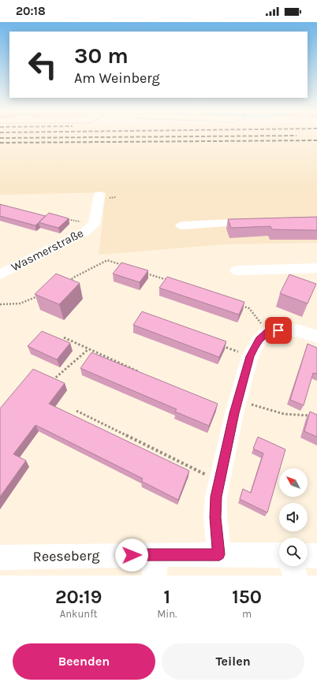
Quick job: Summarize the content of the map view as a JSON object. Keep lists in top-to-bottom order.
{
  "streets": {
    "street": ["Wasmerstraße", "Reeseberg"]
  },
  "north": "top left",
  "page": {
    "status": "20:18",
    "turn": ["30 m", "Am Weinberg"],
    "eta": [
      "20:19",
      "Ankunft",
      "1",
      "Min.",
      "150",
      "m"
    ],
    "buttons": ["Beenden", "Teilen"]
  }
}
